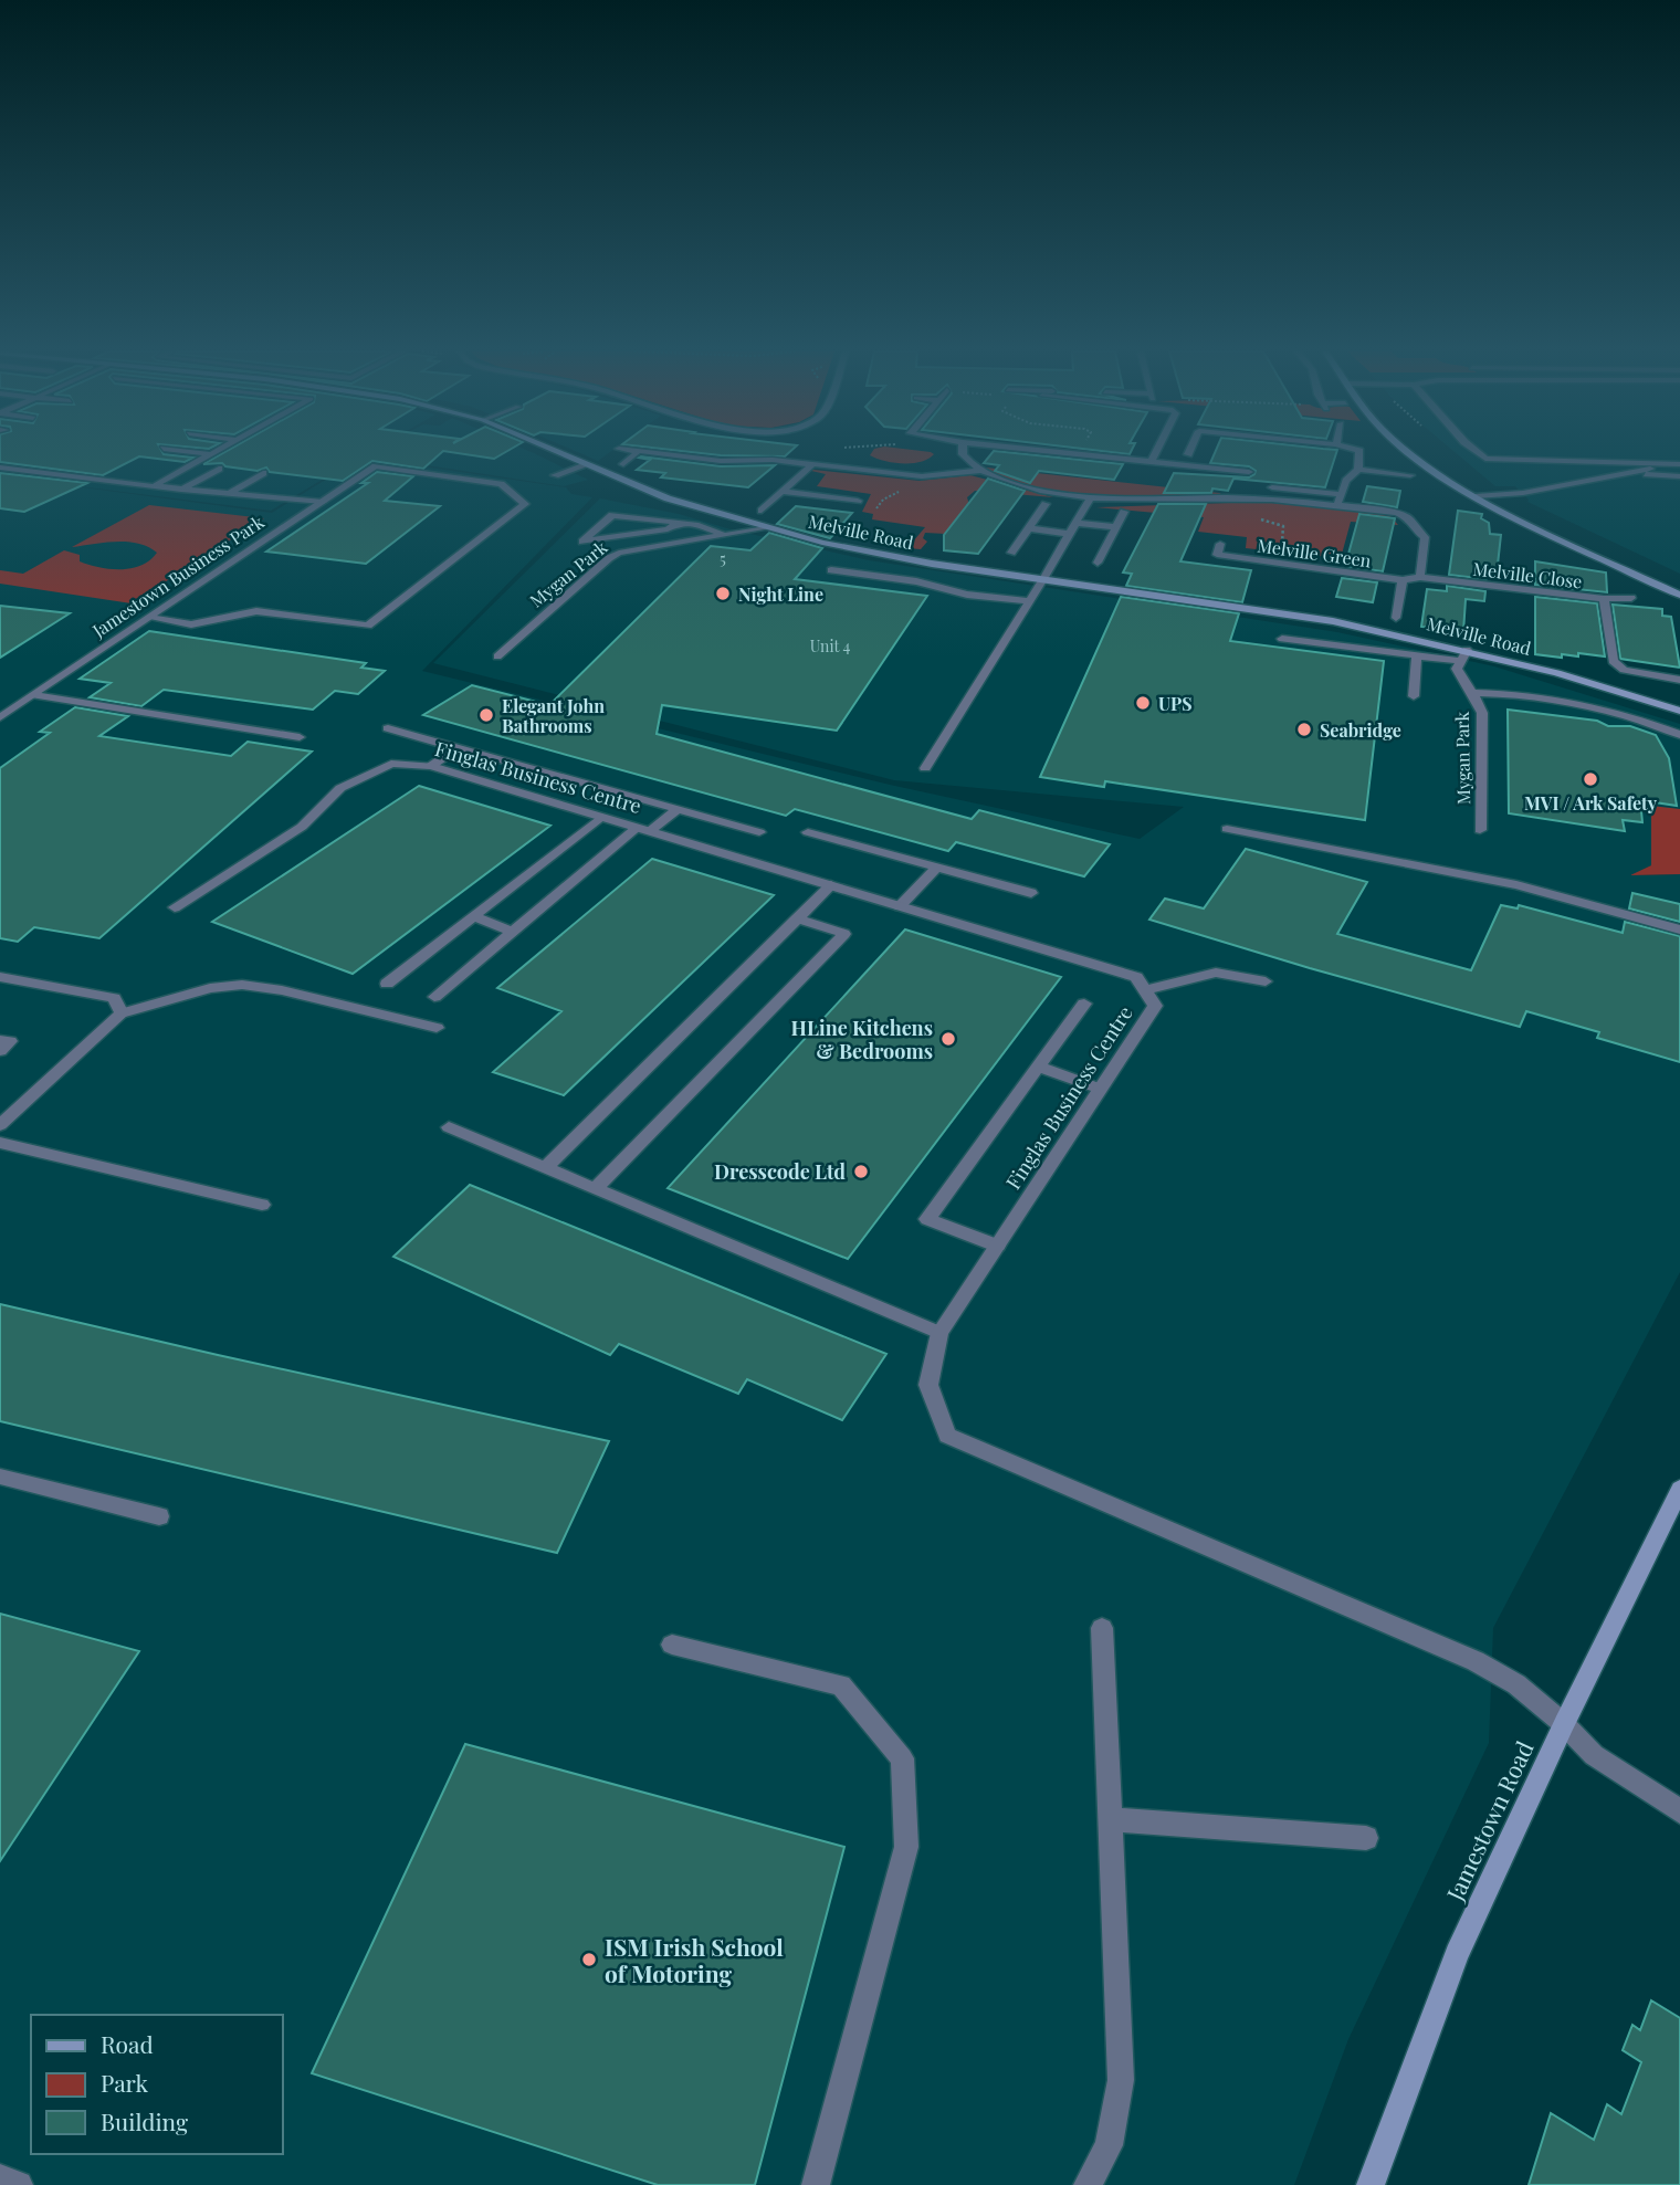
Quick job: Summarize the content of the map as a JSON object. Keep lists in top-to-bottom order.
{
  "streets": {
    "street": [
      "Melville Road",
      "Melville Green",
      "Mygan Park",
      "Melville Close",
      "Jamestown Business Park",
      "Finglas Business Centre",
      "Jamestown Road"
    ]
  },
  "crossings": [
    ["Melville Road", "Mygan Park"],
    ["Melville Green", "Melville Close"],
    ["Finglas Business Centre", "Jamestown Road"]
  ],
  "places": [
    "Night Line",
    "UPS",
    "Elegant John Bathrooms",
    "Seabridge",
    "MVI / Ark Safety",
    "HLine Kitchens & Bedrooms",
    "Dresscode Ltd",
    "ISM Irish School of Motoring"
  ],
  "house_numbers": ["5", "Unit 4"],
  "legend": ["Road", "Park", "Building"]
}
